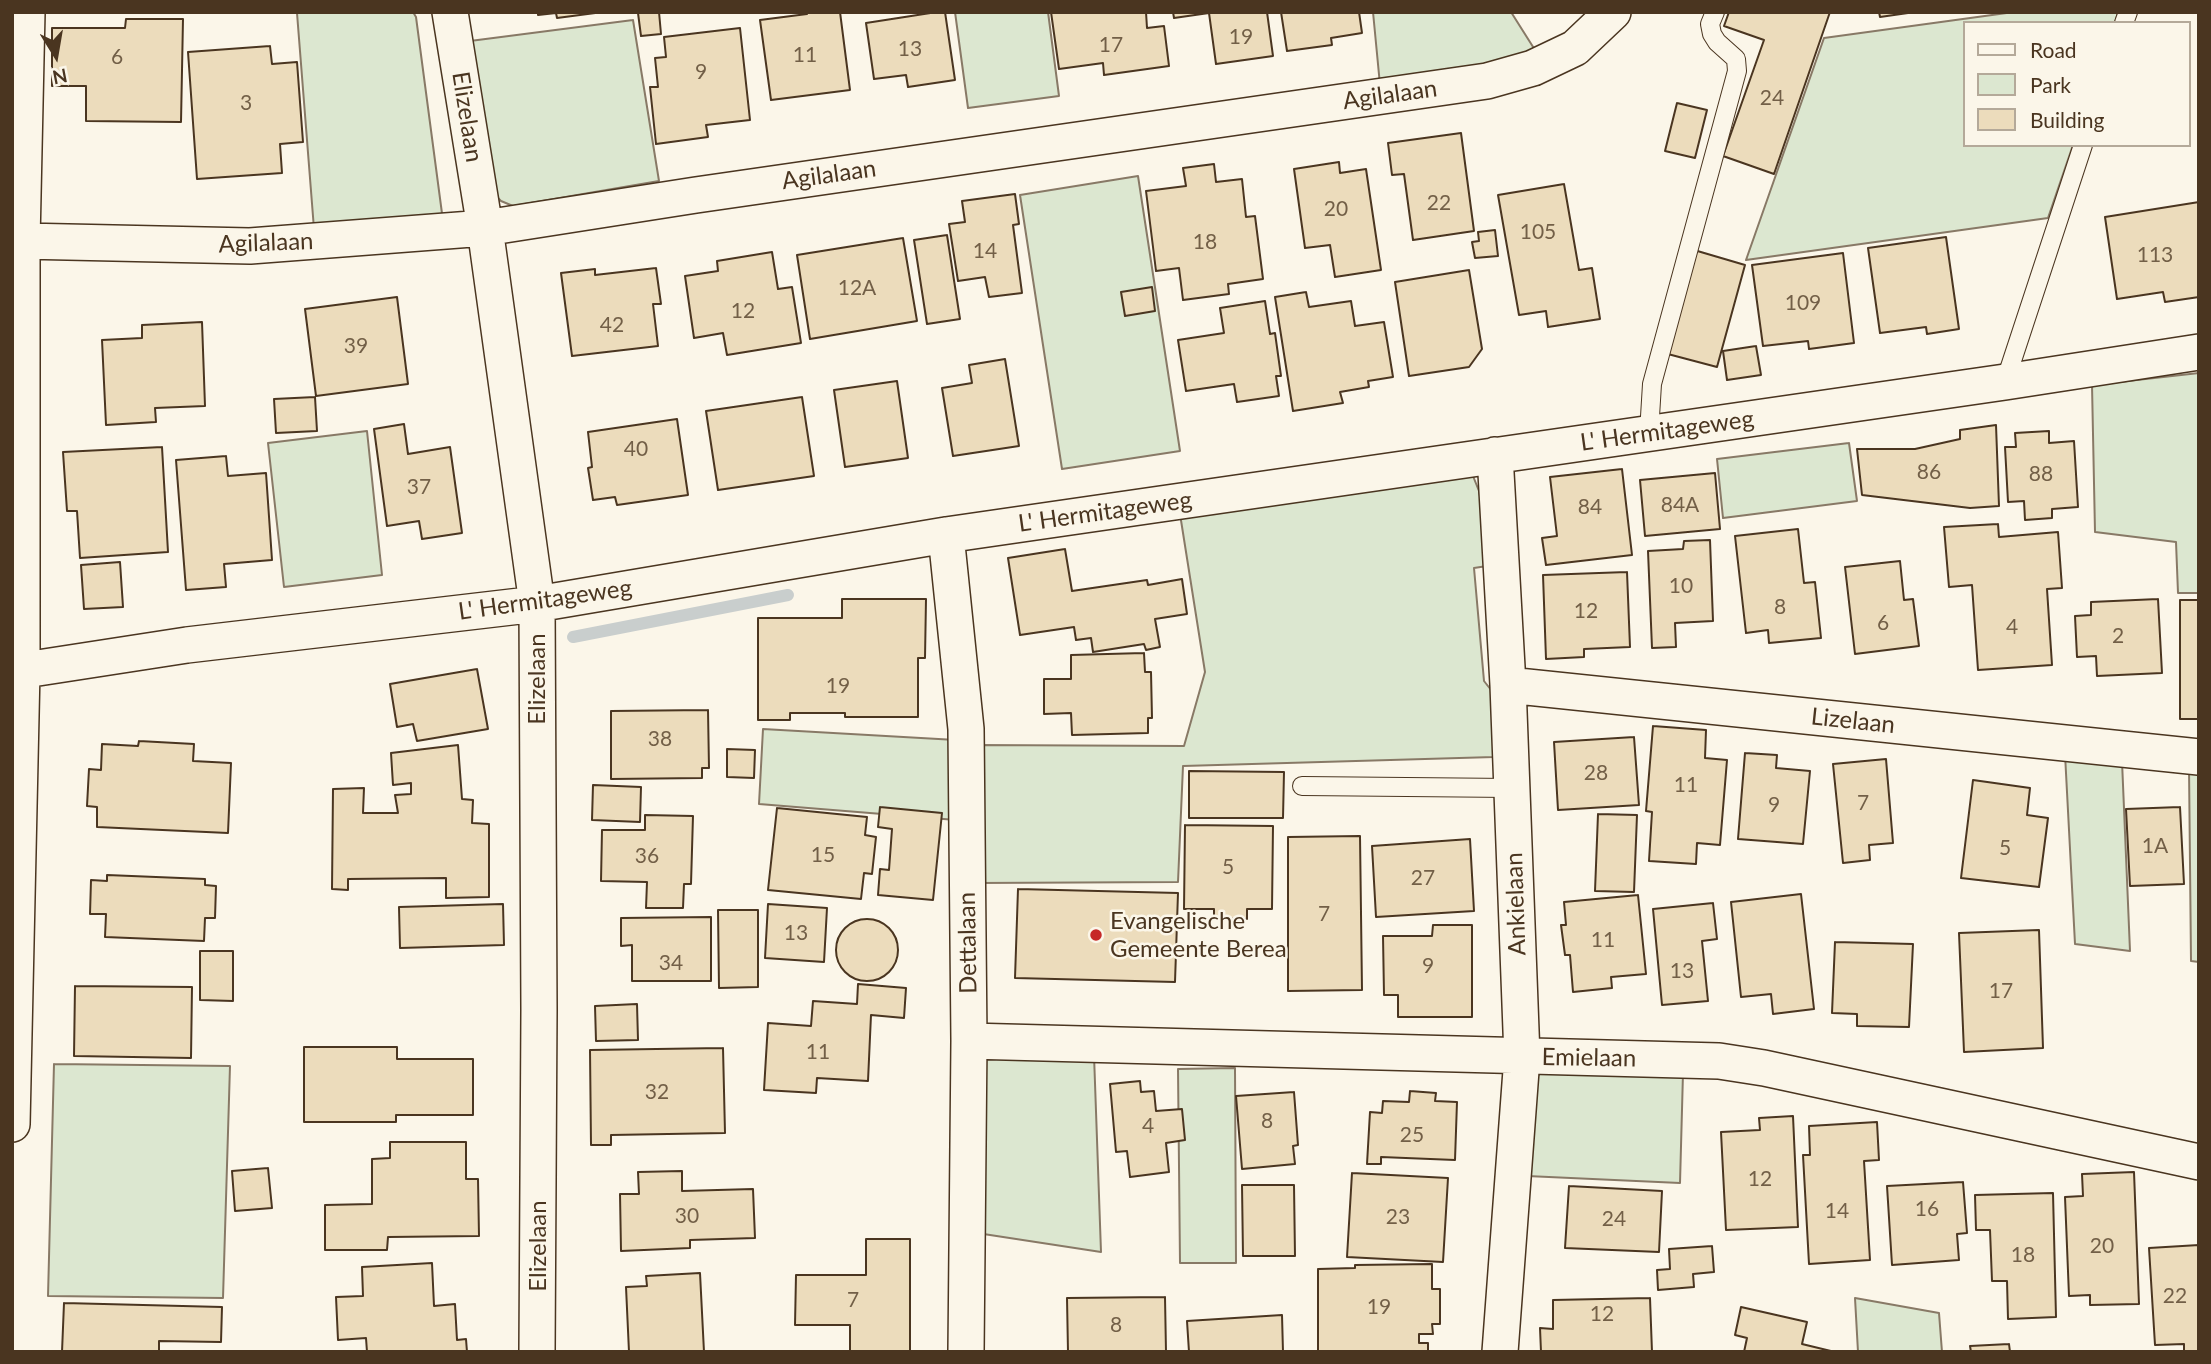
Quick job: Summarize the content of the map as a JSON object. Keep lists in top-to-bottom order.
{
  "streets": {
    "street": [
      "Agilalaan",
      "Elizelaan",
      "L' Hermitageweg",
      "Lizelaan",
      "Ankielaan",
      "Dettalaan",
      "Emielaan"
    ]
  },
  "crossings": [
    ["Agilalaan", "Elizelaan"],
    ["Elizelaan", "L' Hermitageweg"],
    ["L' Hermitageweg", "Ankielaan"],
    ["L' Hermitageweg", "Dettalaan"],
    ["Lizelaan", "Ankielaan"],
    ["Ankielaan", "Emielaan"],
    ["Dettalaan", "Emielaan"]
  ],
  "places": ["Evangelische Gemeente Berea"],
  "house_numbers": [
    "19",
    "17",
    "13",
    "11",
    "6",
    "9",
    "24",
    "3",
    "22",
    "20",
    "105",
    "18",
    "14",
    "113",
    "12A",
    "109",
    "12",
    "42",
    "39",
    "40",
    "86",
    "88",
    "37",
    "84A",
    "84",
    "10",
    "8",
    "12",
    "6",
    "4",
    "2",
    "19",
    "38",
    "28",
    "11",
    "7",
    "9",
    "1A",
    "5",
    "15",
    "36",
    "5",
    "27",
    "7",
    "13",
    "11",
    "34",
    "9",
    "13",
    "17",
    "11",
    "32",
    "8",
    "4",
    "25",
    "12",
    "16",
    "14",
    "30",
    "23",
    "24",
    "20",
    "18",
    "22",
    "7",
    "19",
    "12",
    "8"
  ],
  "legend": ["Road", "Park", "Building"],
  "north": "bottom"
}
